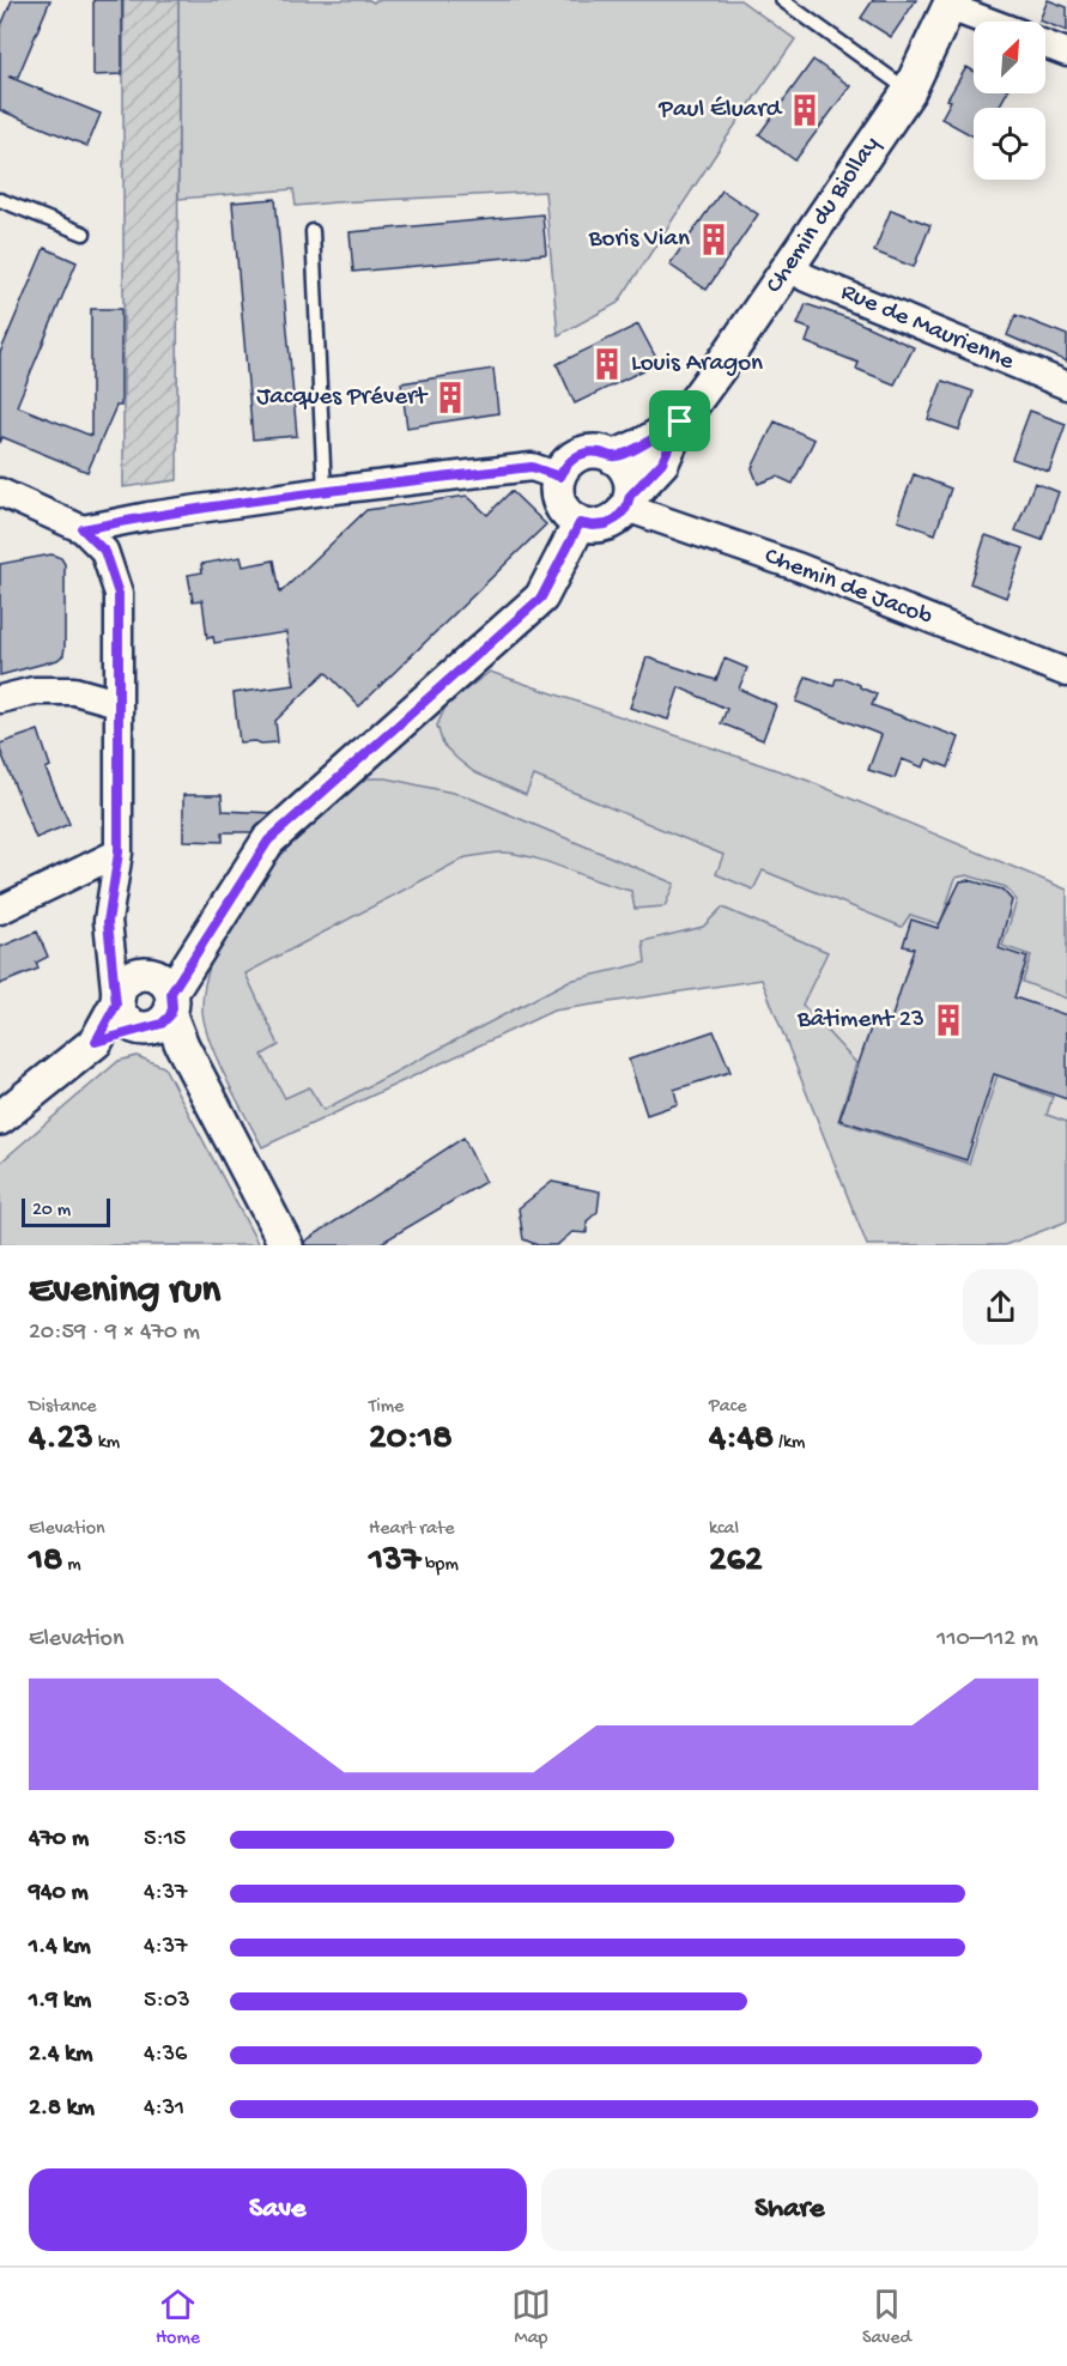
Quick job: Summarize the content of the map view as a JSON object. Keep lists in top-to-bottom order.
{
  "streets": {
    "street": ["Chemin du Biollay", "Rue de Maurienne", "Chemin de Jacob"]
  },
  "crossings": [
    ["Chemin du Biollay", "Rue de Maurienne"],
    ["Chemin du Biollay", "Chemin de Jacob"]
  ],
  "places": {
    "building": [
      "Paul Éluard",
      "Boris Vian",
      "Louis Aragon",
      "Jacques Prévert",
      "Bâtiment 23"
    ]
  },
  "scale_bar": "20 m",
  "north": "top right",
  "page": {
    "scale": "20 m",
    "heading": ["Evening run", "20:59 · 9 × 470 m"],
    "stats": [
      ["Distance", "4.23 km"],
      ["Time", "20:18"],
      ["Pace", "4:48 /km"],
      ["Elevation", "18 m"],
      ["Heart rate", "137 bpm"],
      ["kcal", "262"]
    ],
    "chart": ["Elevation", "110–112 m"],
    "list": [
      {
        "name": "470 m",
        "note": "5:15"
      },
      {
        "name": "940 m",
        "note": "4:37"
      },
      {
        "name": "1.4 km",
        "note": "4:37"
      },
      {
        "name": "1.9 km",
        "note": "5:03"
      },
      {
        "name": "2.4 km",
        "note": "4:36"
      },
      {
        "name": "2.8 km",
        "note": "4:31"
      }
    ],
    "buttons": ["Save", "Share"],
    "tabs": ["Home", "Map", "Saved"]
  }
}
